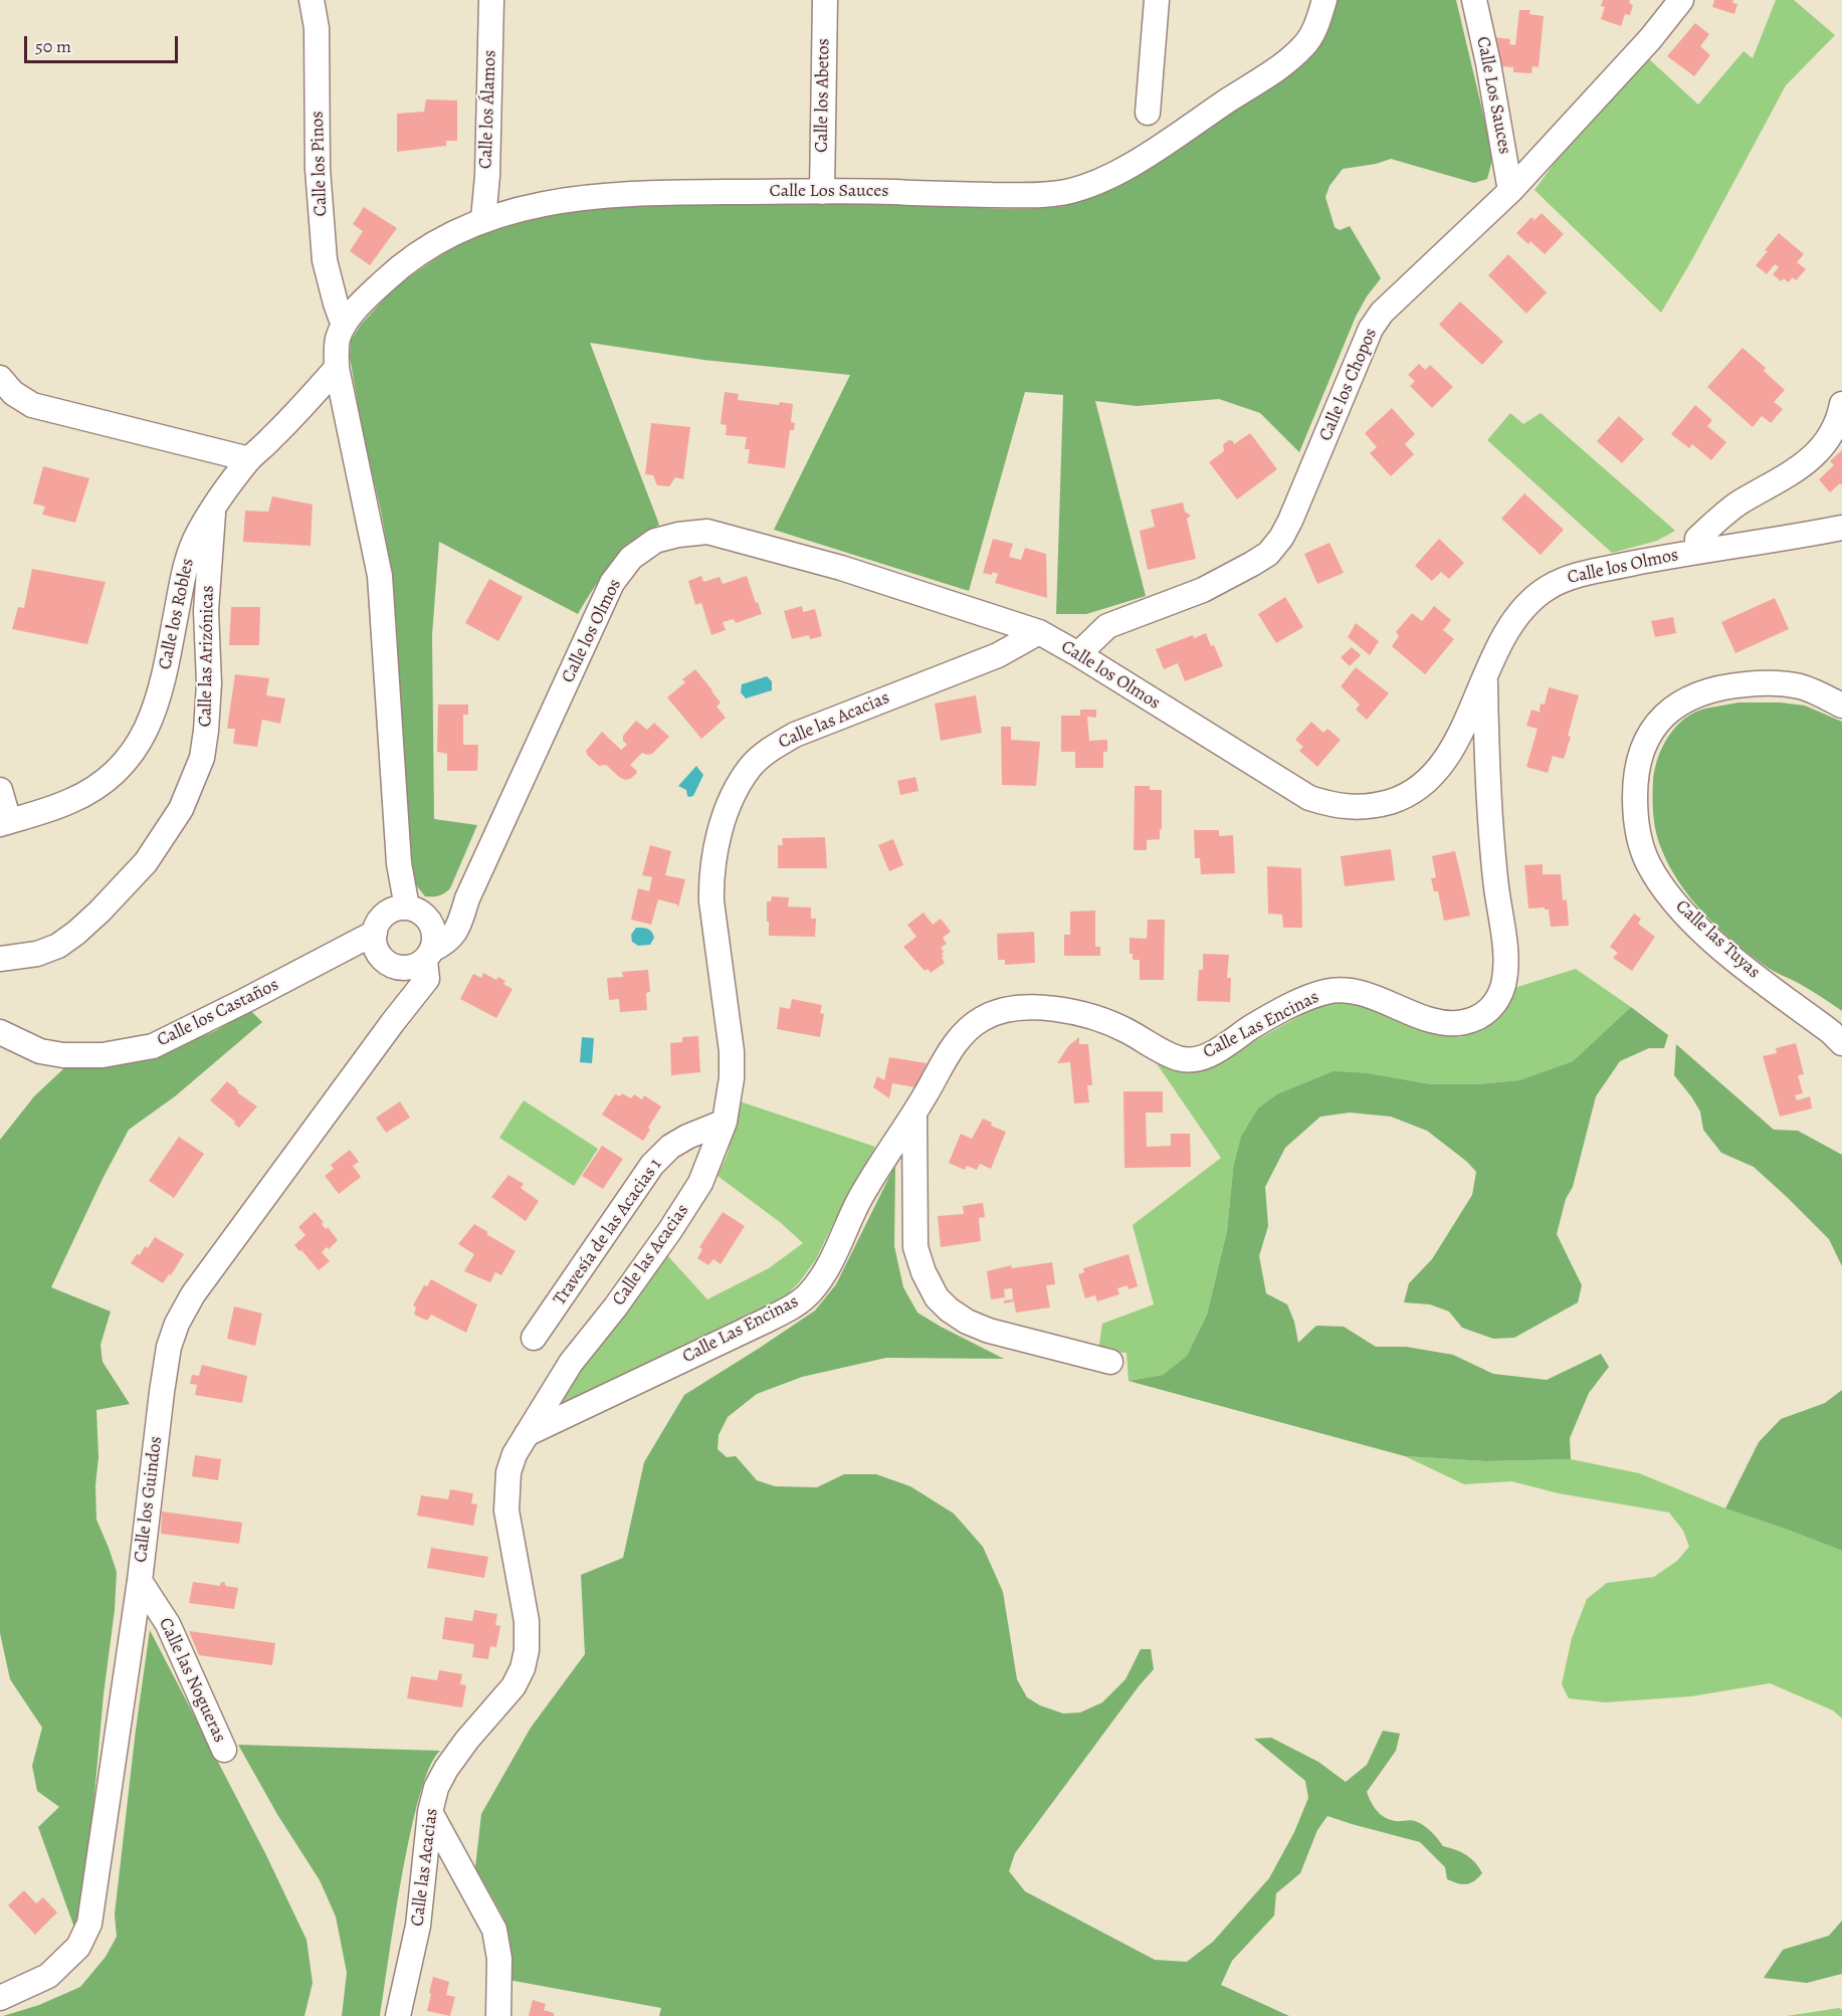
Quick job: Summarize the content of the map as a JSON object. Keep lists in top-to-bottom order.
{
  "streets": {
    "street": [
      "Calle los Abetos",
      "Calle Los Sauces",
      "Calle los Álamos",
      "Calle los Pinos",
      "Calle los Chopos",
      "Calle los Olmos",
      "Calle los Robles",
      "Calle las Arizónicas",
      "Calle las Acacias",
      "Calle las Tuyas",
      "Calle los Castaños",
      "Calle Las Encinas",
      "Travesía de las Acacias 1",
      "Calle los Guindos",
      "Calle las Nogueras"
    ]
  },
  "crossings": [
    ["Calle los Abetos", "Calle Los Sauces"],
    ["Calle Los Sauces", "Calle los Álamos"],
    ["Calle Los Sauces", "Calle los Pinos"],
    ["Calle Los Sauces", "Calle los Chopos"],
    ["Calle Los Sauces", "Calle los Robles"],
    ["Calle los Chopos", "Calle los Olmos"],
    ["Calle los Olmos", "Calle las Acacias"],
    ["Calle los Olmos", "Calle los Castaños"],
    ["Calle los Olmos", "Calle Las Encinas"],
    ["Calle los Olmos", "Calle los Guindos"],
    ["Calle los Robles", "Calle las Arizónicas"],
    ["Calle las Acacias", "Calle Las Encinas"],
    ["Calle las Acacias", "Travesía de las Acacias 1"],
    ["Calle los Castaños", "Calle los Guindos"],
    ["Calle los Guindos", "Calle las Nogueras"]
  ],
  "scale_bar": "50 m"
}
